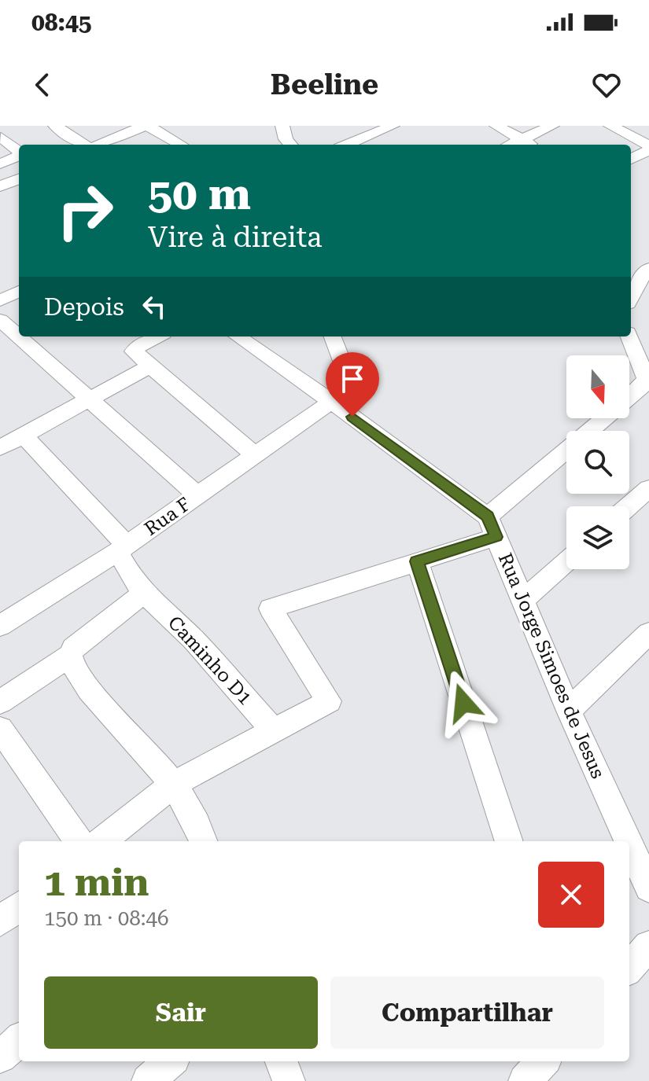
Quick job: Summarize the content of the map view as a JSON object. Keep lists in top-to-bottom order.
{
  "streets": {
    "street": ["Rua F", "Caminho D1", "Rua Jorge Simoes de Jesus"]
  },
  "crossings": [
    ["Rua F", "Caminho D1"]
  ],
  "north": "bottom",
  "page": {
    "status": "08:45",
    "header": "Beeline",
    "turn": ["50 m", "Vire à direita"],
    "then": "Depois",
    "heading": ["1 min", "150 m · 08:46"],
    "buttons": ["Sair", "Compartilhar"]
  }
}
